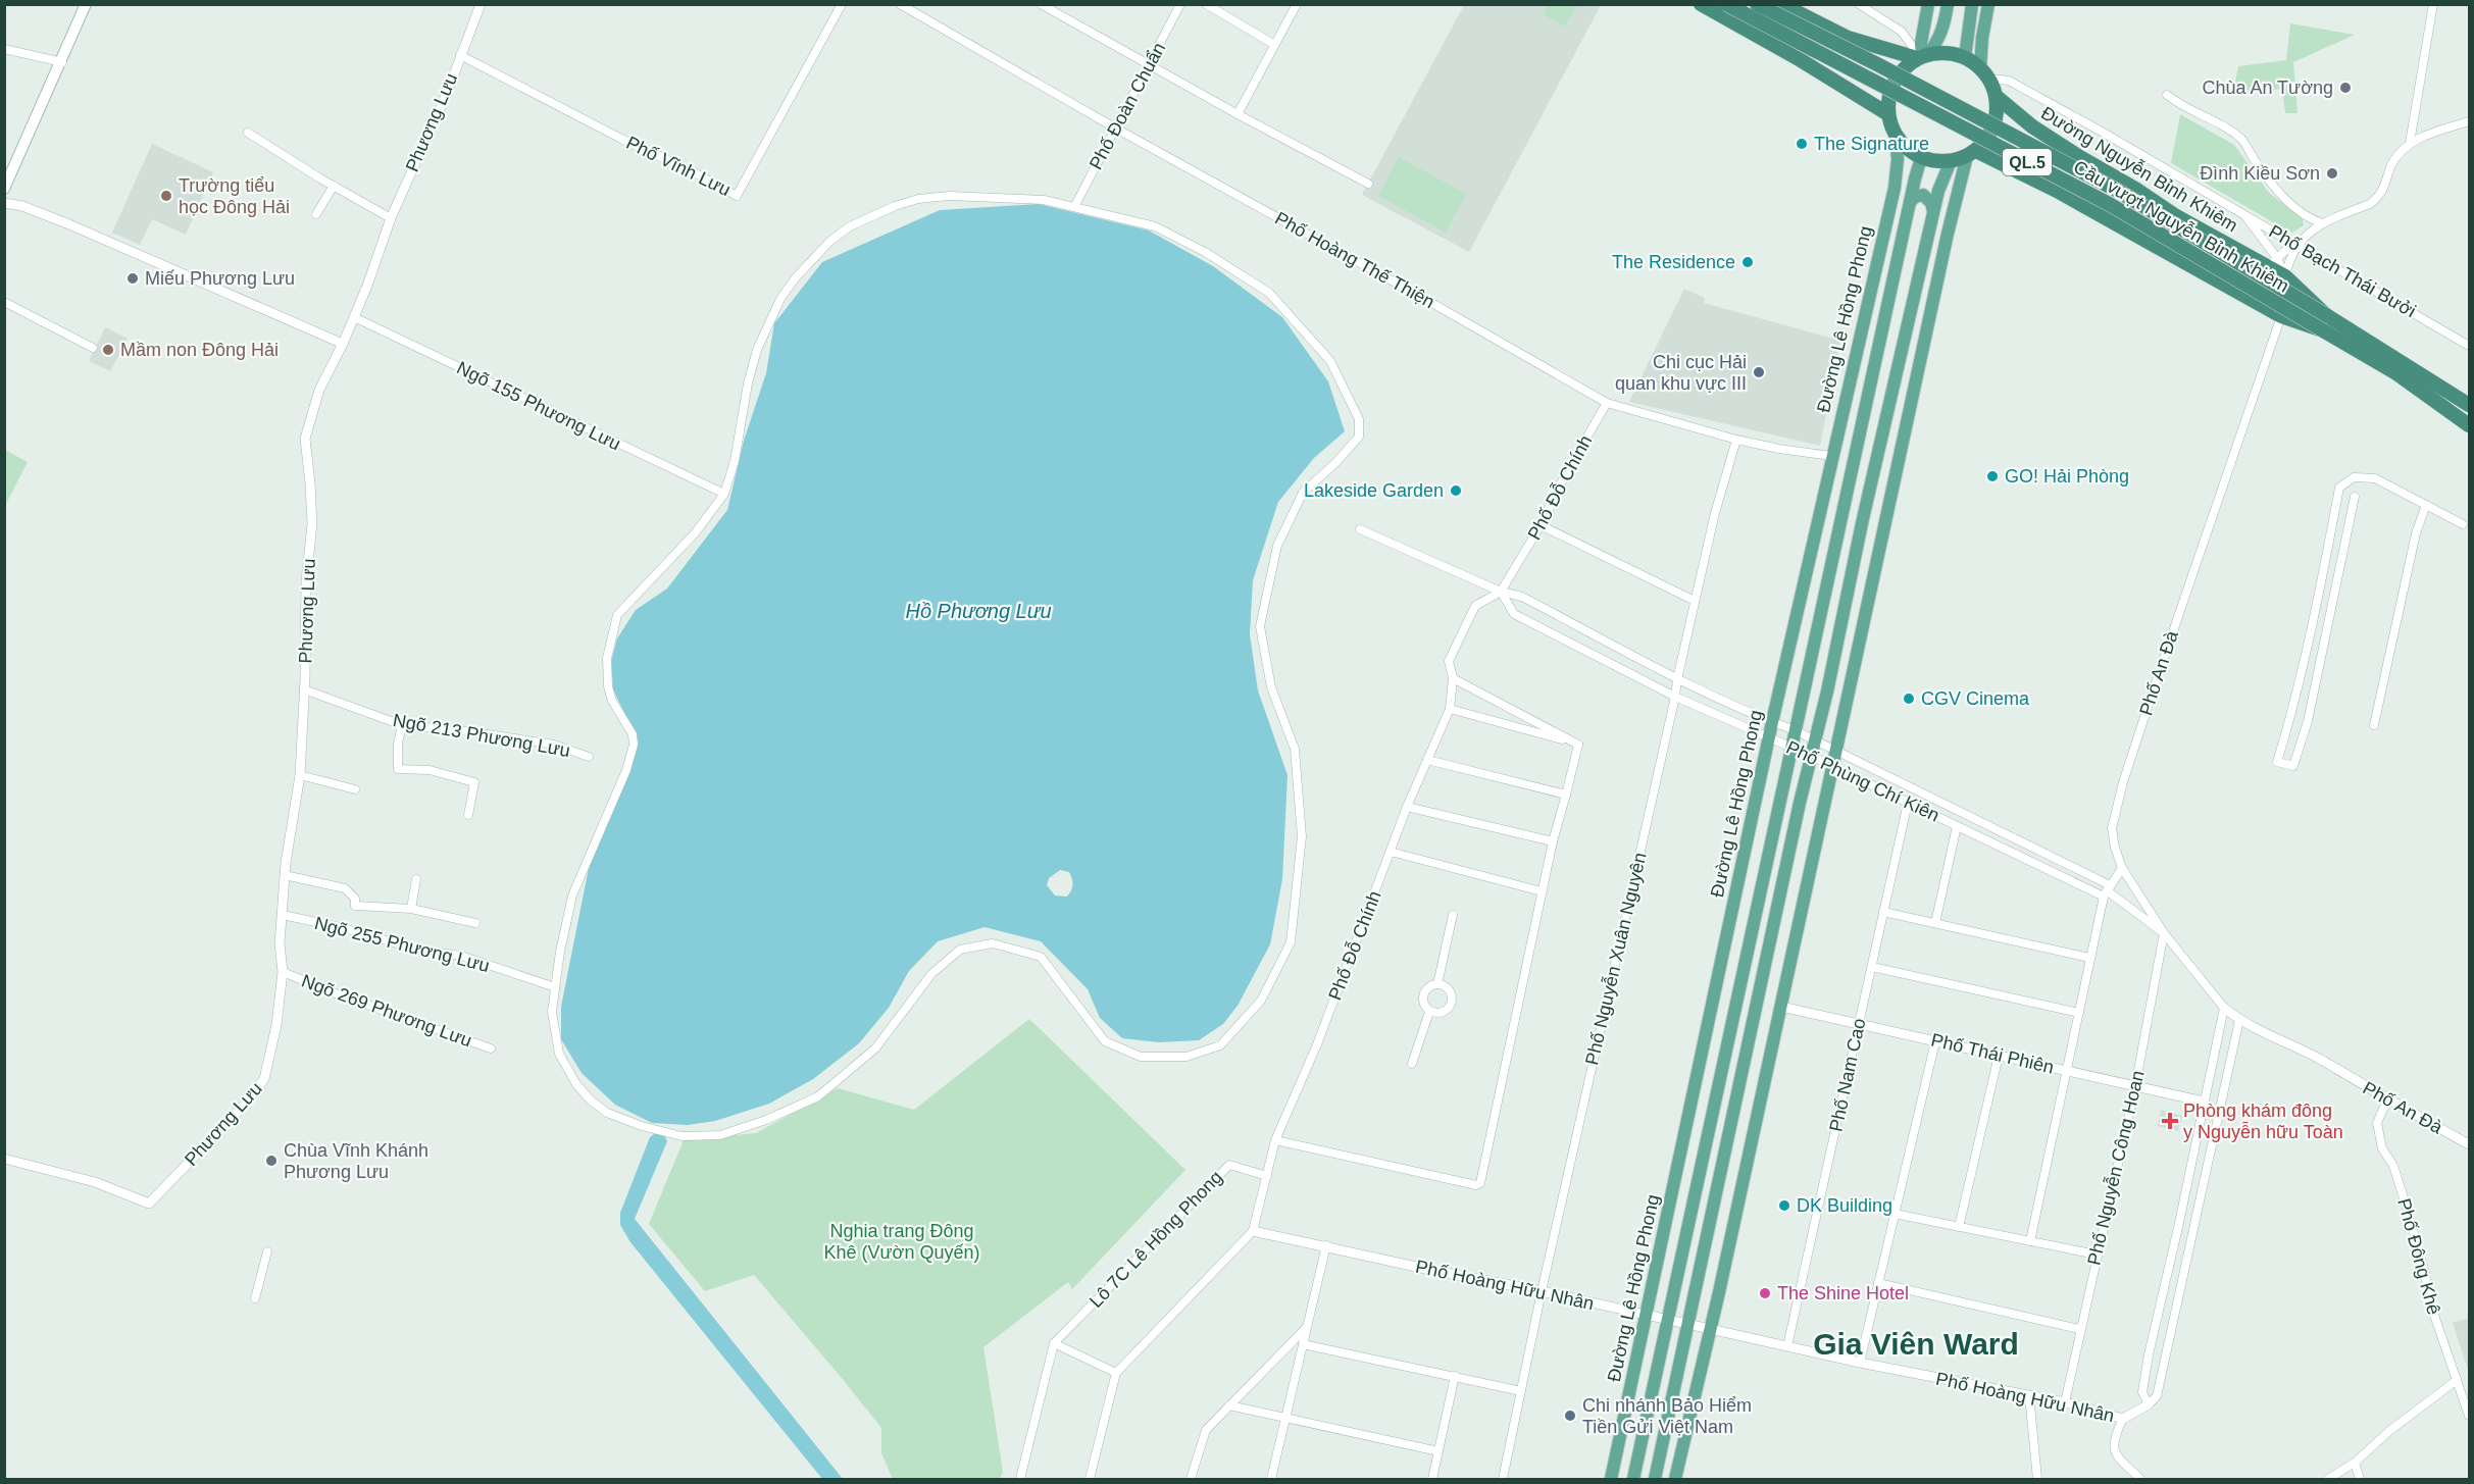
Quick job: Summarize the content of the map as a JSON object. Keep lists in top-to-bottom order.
{
  "streets": {
    "highway": ["QL.5", "Đường Nguyễn Bỉnh Khiêm", "Cầu vượt Nguyễn Bỉnh Khiêm"],
    "main road": ["Đường Lê Hồng Phong"],
    "street": [
      "Phố Đoàn Chuẩn",
      "Phương Lưu",
      "Phố Vĩnh Lưu",
      "Phố Hoàng Thế Thiện",
      "Phố Bạch Thái Bưởi",
      "Ngõ 155 Phương Lưu",
      "Phố Đỗ Chính",
      "Phố An Đà",
      "Ngõ 213 Phương Lưu",
      "Phố Phùng Chí Kiên",
      "Ngõ 255 Phương Lưu",
      "Phố Nguyễn Xuân Nguyên",
      "Ngõ 269 Phương Lưu",
      "Phố Thái Phiên",
      "Phố Nam Cao",
      "Phố Nguyễn Công Hoan",
      "Lô 7C Lê Hồng Phong",
      "Phố Đông Khê",
      "Phố Hoàng Hữu Nhân"
    ]
  },
  "crossings": [
    ["Phố Đoàn Chuẩn", "Phố Hoàng Thế Thiện"],
    ["Phương Lưu", "Phố Vĩnh Lưu"],
    ["Phương Lưu", "Ngõ 155 Phương Lưu"],
    ["Phương Lưu", "Ngõ 213 Phương Lưu"],
    ["Phương Lưu", "Ngõ 255 Phương Lưu"],
    ["Phương Lưu", "Ngõ 269 Phương Lưu"],
    ["QL.5", "Đường Nguyễn Bỉnh Khiêm"],
    ["QL.5", "Cầu vượt Nguyễn Bỉnh Khiêm"],
    ["QL.5", "Phố Bạch Thái Bưởi"],
    ["QL.5", "Đường Lê Hồng Phong"],
    ["QL.5", "Phố An Đà"],
    ["Đường Nguyễn Bỉnh Khiêm", "Phố Bạch Thái Bưởi"],
    ["Đường Nguyễn Bỉnh Khiêm", "Đường Lê Hồng Phong"],
    ["Phố Hoàng Thế Thiện", "Đường Lê Hồng Phong"],
    ["Phố Hoàng Thế Thiện", "Phố Đỗ Chính"],
    ["Phố Hoàng Thế Thiện", "Phố Nguyễn Xuân Nguyên"],
    ["Phố Bạch Thái Bưởi", "Đường Lê Hồng Phong"],
    ["Đường Lê Hồng Phong", "Phố Phùng Chí Kiên"],
    ["Đường Lê Hồng Phong", "Phố Hoàng Hữu Nhân"],
    ["Phố Đỗ Chính", "Phố Phùng Chí Kiên"],
    ["Phố Đỗ Chính", "Lô 7C Lê Hồng Phong"],
    ["Phố Đỗ Chính", "Phố Hoàng Hữu Nhân"],
    ["Phố An Đà", "Phố Nguyễn Công Hoan"],
    ["Phố An Đà", "Phố Đông Khê"],
    ["Phố Phùng Chí Kiên", "Phố Nguyễn Xuân Nguyên"],
    ["Phố Phùng Chí Kiên", "Phố Nam Cao"],
    ["Phố Nguyễn Xuân Nguyên", "Phố Hoàng Hữu Nhân"],
    ["Phố Thái Phiên", "Phố Nam Cao"],
    ["Phố Thái Phiên", "Phố Nguyễn Công Hoan"],
    ["Phố Nam Cao", "Phố Hoàng Hữu Nhân"],
    ["Phố Nguyễn Công Hoan", "Phố Hoàng Hữu Nhân"]
  ],
  "districts": ["Gia Viên Ward"],
  "water": ["Hồ Phương Lưu"],
  "parks": ["Nghia trang Đông Khê (Vườn Quyến)"],
  "places": {
    "other": [
      "Chùa An Tường",
      "The Signature",
      "Đình Kiều Sơn",
      "Trường tiểu học Đông Hải",
      "The Residence",
      "Miếu Phương Lưu",
      "Mầm non Đông Hải",
      "Chi cục Hải quan khu vực III",
      "GO! Hải Phòng",
      "Lakeside Garden",
      "CGV Cinema",
      "Chùa Vĩnh Khánh Phương Lưu",
      "DK Building",
      "The Shine Hotel",
      "Chi nhánh Bảo Hiểm Tiền Gửi Việt Nam"
    ],
    "health": ["Phòng khám đông y Nguyễn hữu Toàn"]
  }
}
